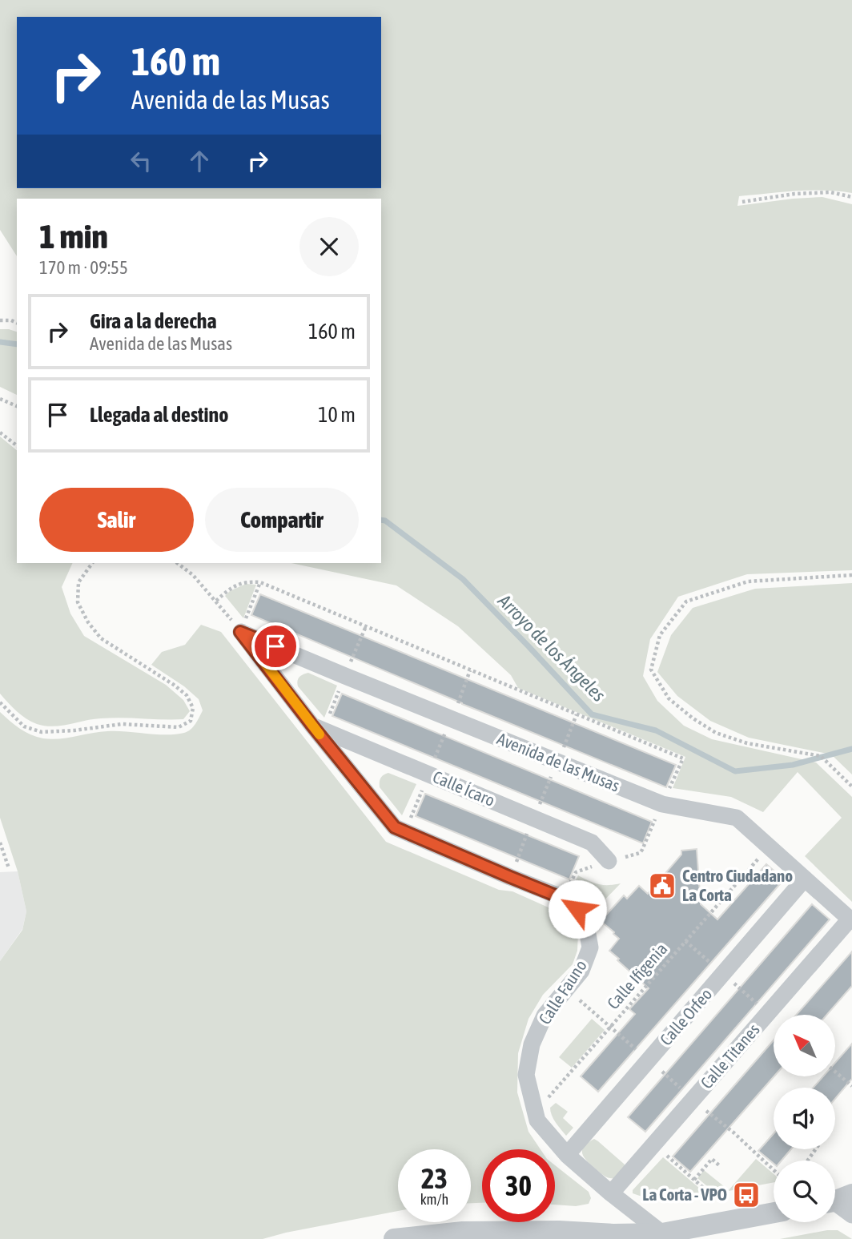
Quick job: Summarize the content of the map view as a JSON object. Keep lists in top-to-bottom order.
{
  "streets": {
    "street": [
      "Avenida de las Musas",
      "Calle Ícaro",
      "Calle Fauno",
      "Calle Orfeo",
      "Calle Titanes"
    ],
    "path": ["Calle Ifigenia"]
  },
  "crossings": [
    ["Avenida de las Musas", "Calle Fauno"],
    ["Avenida de las Musas", "Calle Orfeo"],
    ["Avenida de las Musas", "Calle Titanes"],
    ["Calle Ícaro", "Calle Fauno"],
    ["Calle Ifigenia", "Calle Fauno"],
    ["Calle Fauno", "Calle Orfeo"],
    ["Calle Fauno", "Calle Titanes"]
  ],
  "water": ["Arroyo de los Ángeles"],
  "places": {
    "public building": ["Centro Ciudadano La Corta"],
    "bus stop": ["La Corta - VPO"]
  },
  "north": "top left",
  "page": {
    "turn": ["160 m", "Avenida de las Musas"],
    "heading": ["1 min", "170 m · 09:55"],
    "list": [
      {
        "name": "Gira a la derecha",
        "note": "Avenida de las Musas",
        "value": "160 m"
      },
      {
        "name": "Llegada al destino",
        "value": "10 m"
      }
    ],
    "buttons": ["Salir", "Compartir"],
    "speed": "23 km/h",
    "limit": "30"
  }
}
